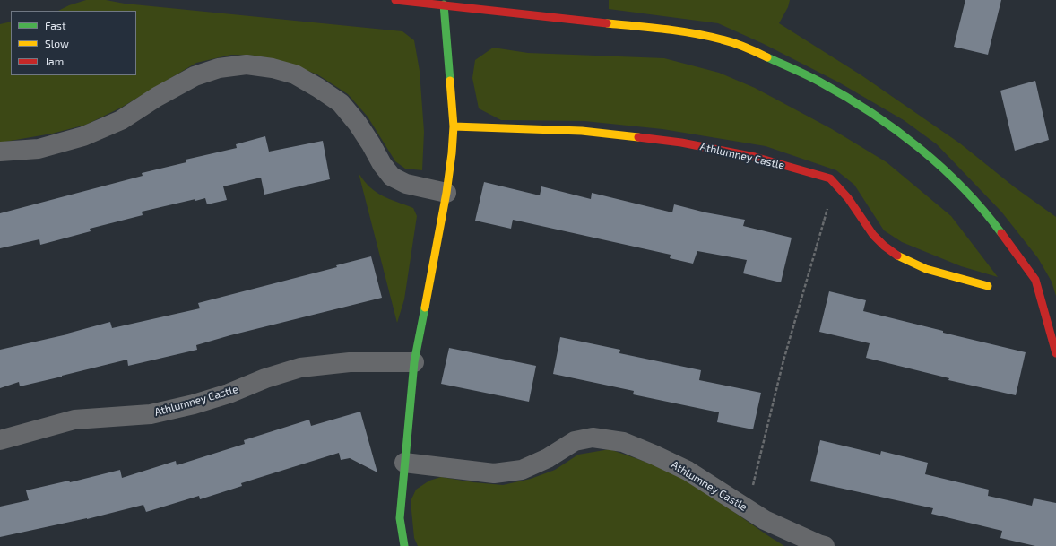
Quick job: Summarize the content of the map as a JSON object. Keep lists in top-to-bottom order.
{
  "streets": {
    "street": ["Athlumney Castle"]
  },
  "legend": ["Fast", "Slow", "Jam"]
}
